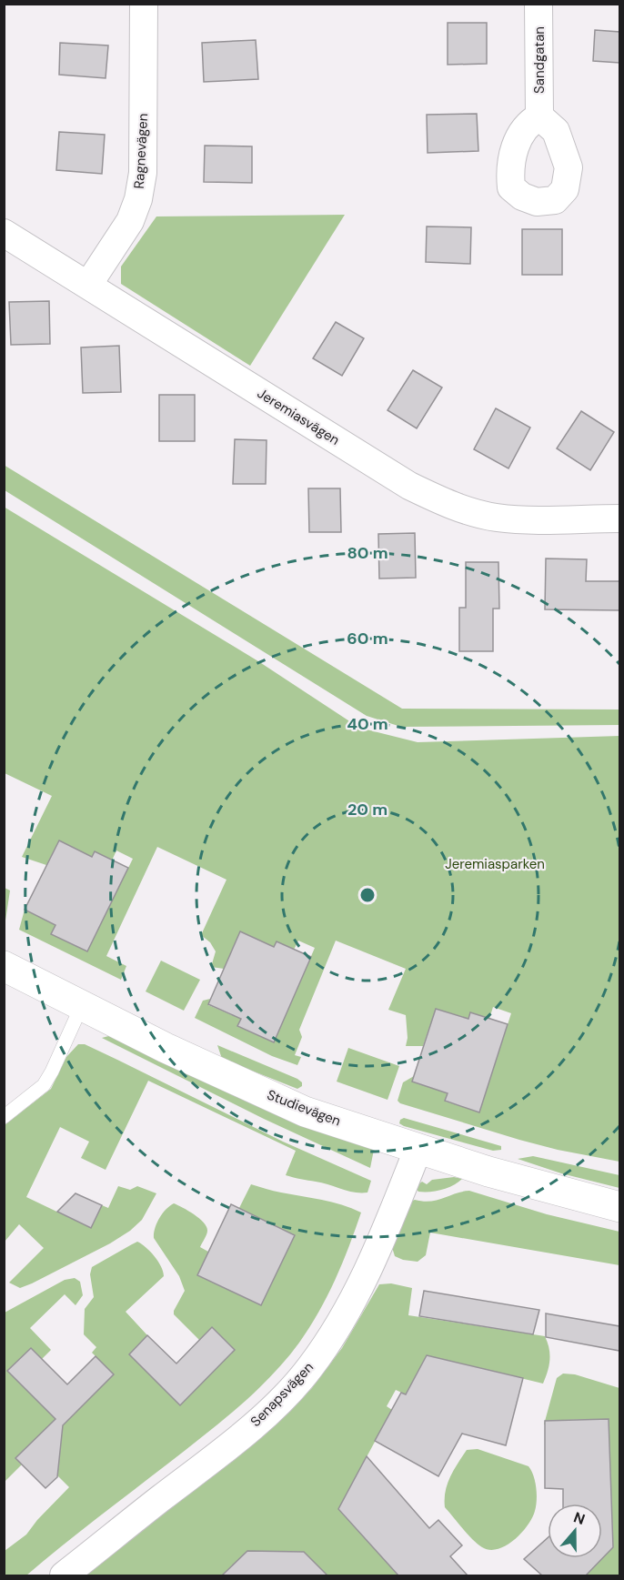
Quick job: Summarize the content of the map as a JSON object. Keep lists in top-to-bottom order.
{
  "streets": {
    "street": [
      "Sandgatan",
      "Ragnevägen",
      "Jeremiasvägen",
      "Studievägen",
      "Senapsvägen"
    ]
  },
  "crossings": [
    ["Ragnevägen", "Jeremiasvägen"],
    ["Studievägen", "Senapsvägen"]
  ],
  "parks": ["Jeremiasparken"],
  "north": "top",
  "rings": [
    "80 m",
    "60 m",
    "40 m",
    "20 m"
  ]
}
